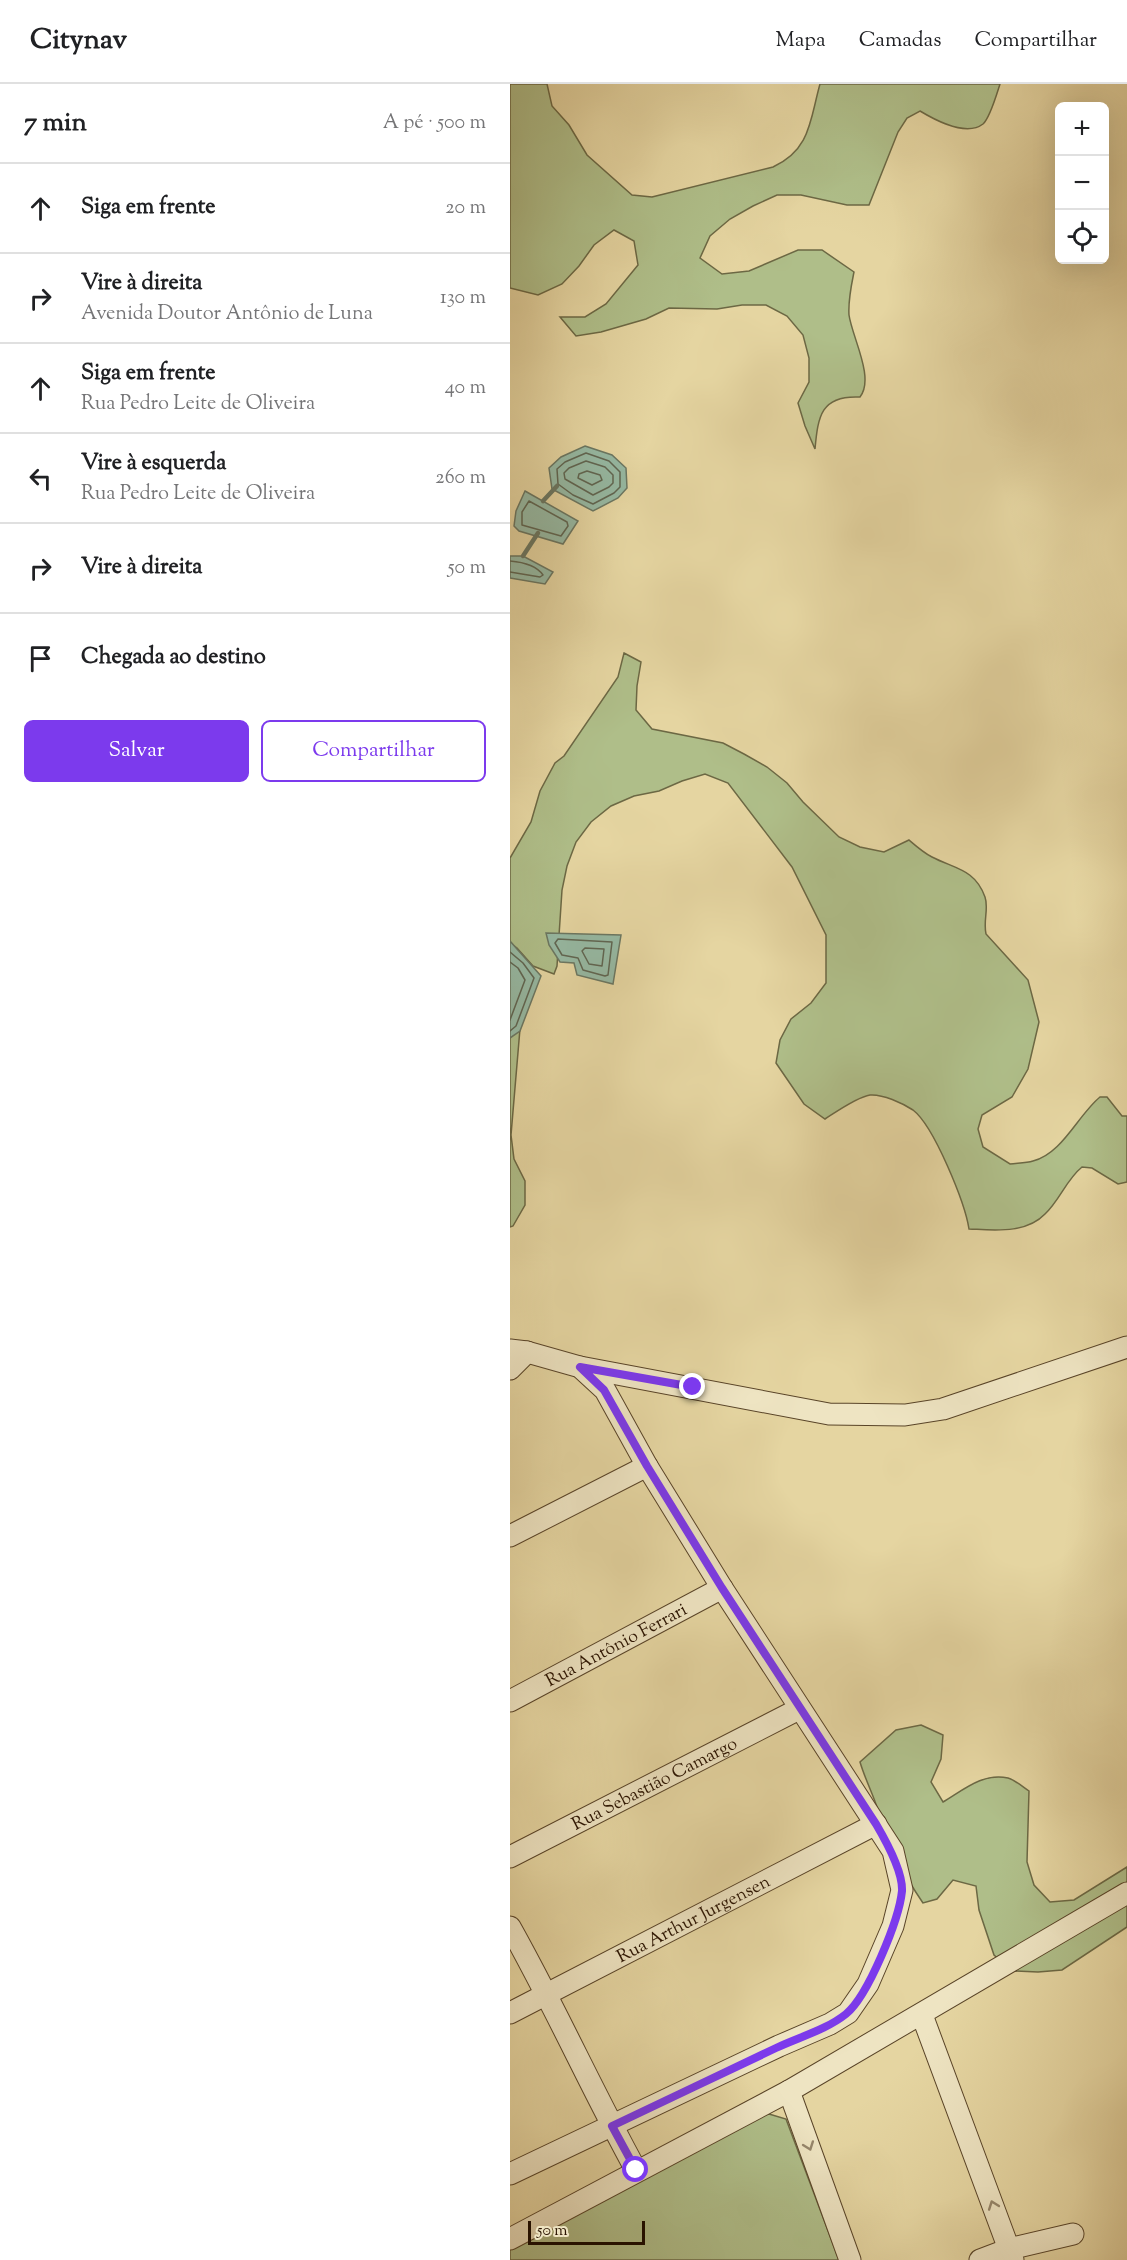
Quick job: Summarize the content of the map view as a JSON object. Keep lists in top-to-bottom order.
{
  "streets": {
    "street": ["Rua Antônio Ferrari", "Rua Sebastião Camargo", "Rua Arthur Jurgensen"]
  },
  "scale_bar": "50 m",
  "page": {
    "header": "Citynav",
    "nav": ["Mapa", "Camadas", "Compartilhar"],
    "heading": ["7 min", "A pé · 500 m"],
    "map_buttons": ["+", "−"],
    "list": [
      ["Siga em frente", "20 m"],
      ["Vire à direita", "Avenida Doutor Antônio de Luna", "130 m"],
      ["Siga em frente", "Rua Pedro Leite de Oliveira", "40 m"],
      ["Vire à esquerda", "Rua Pedro Leite de Oliveira", "260 m"],
      ["Vire à direita", "50 m"],
      "Chegada ao destino"
    ],
    "buttons": ["Salvar", "Compartilhar"],
    "scale": "50 m"
  }
}
